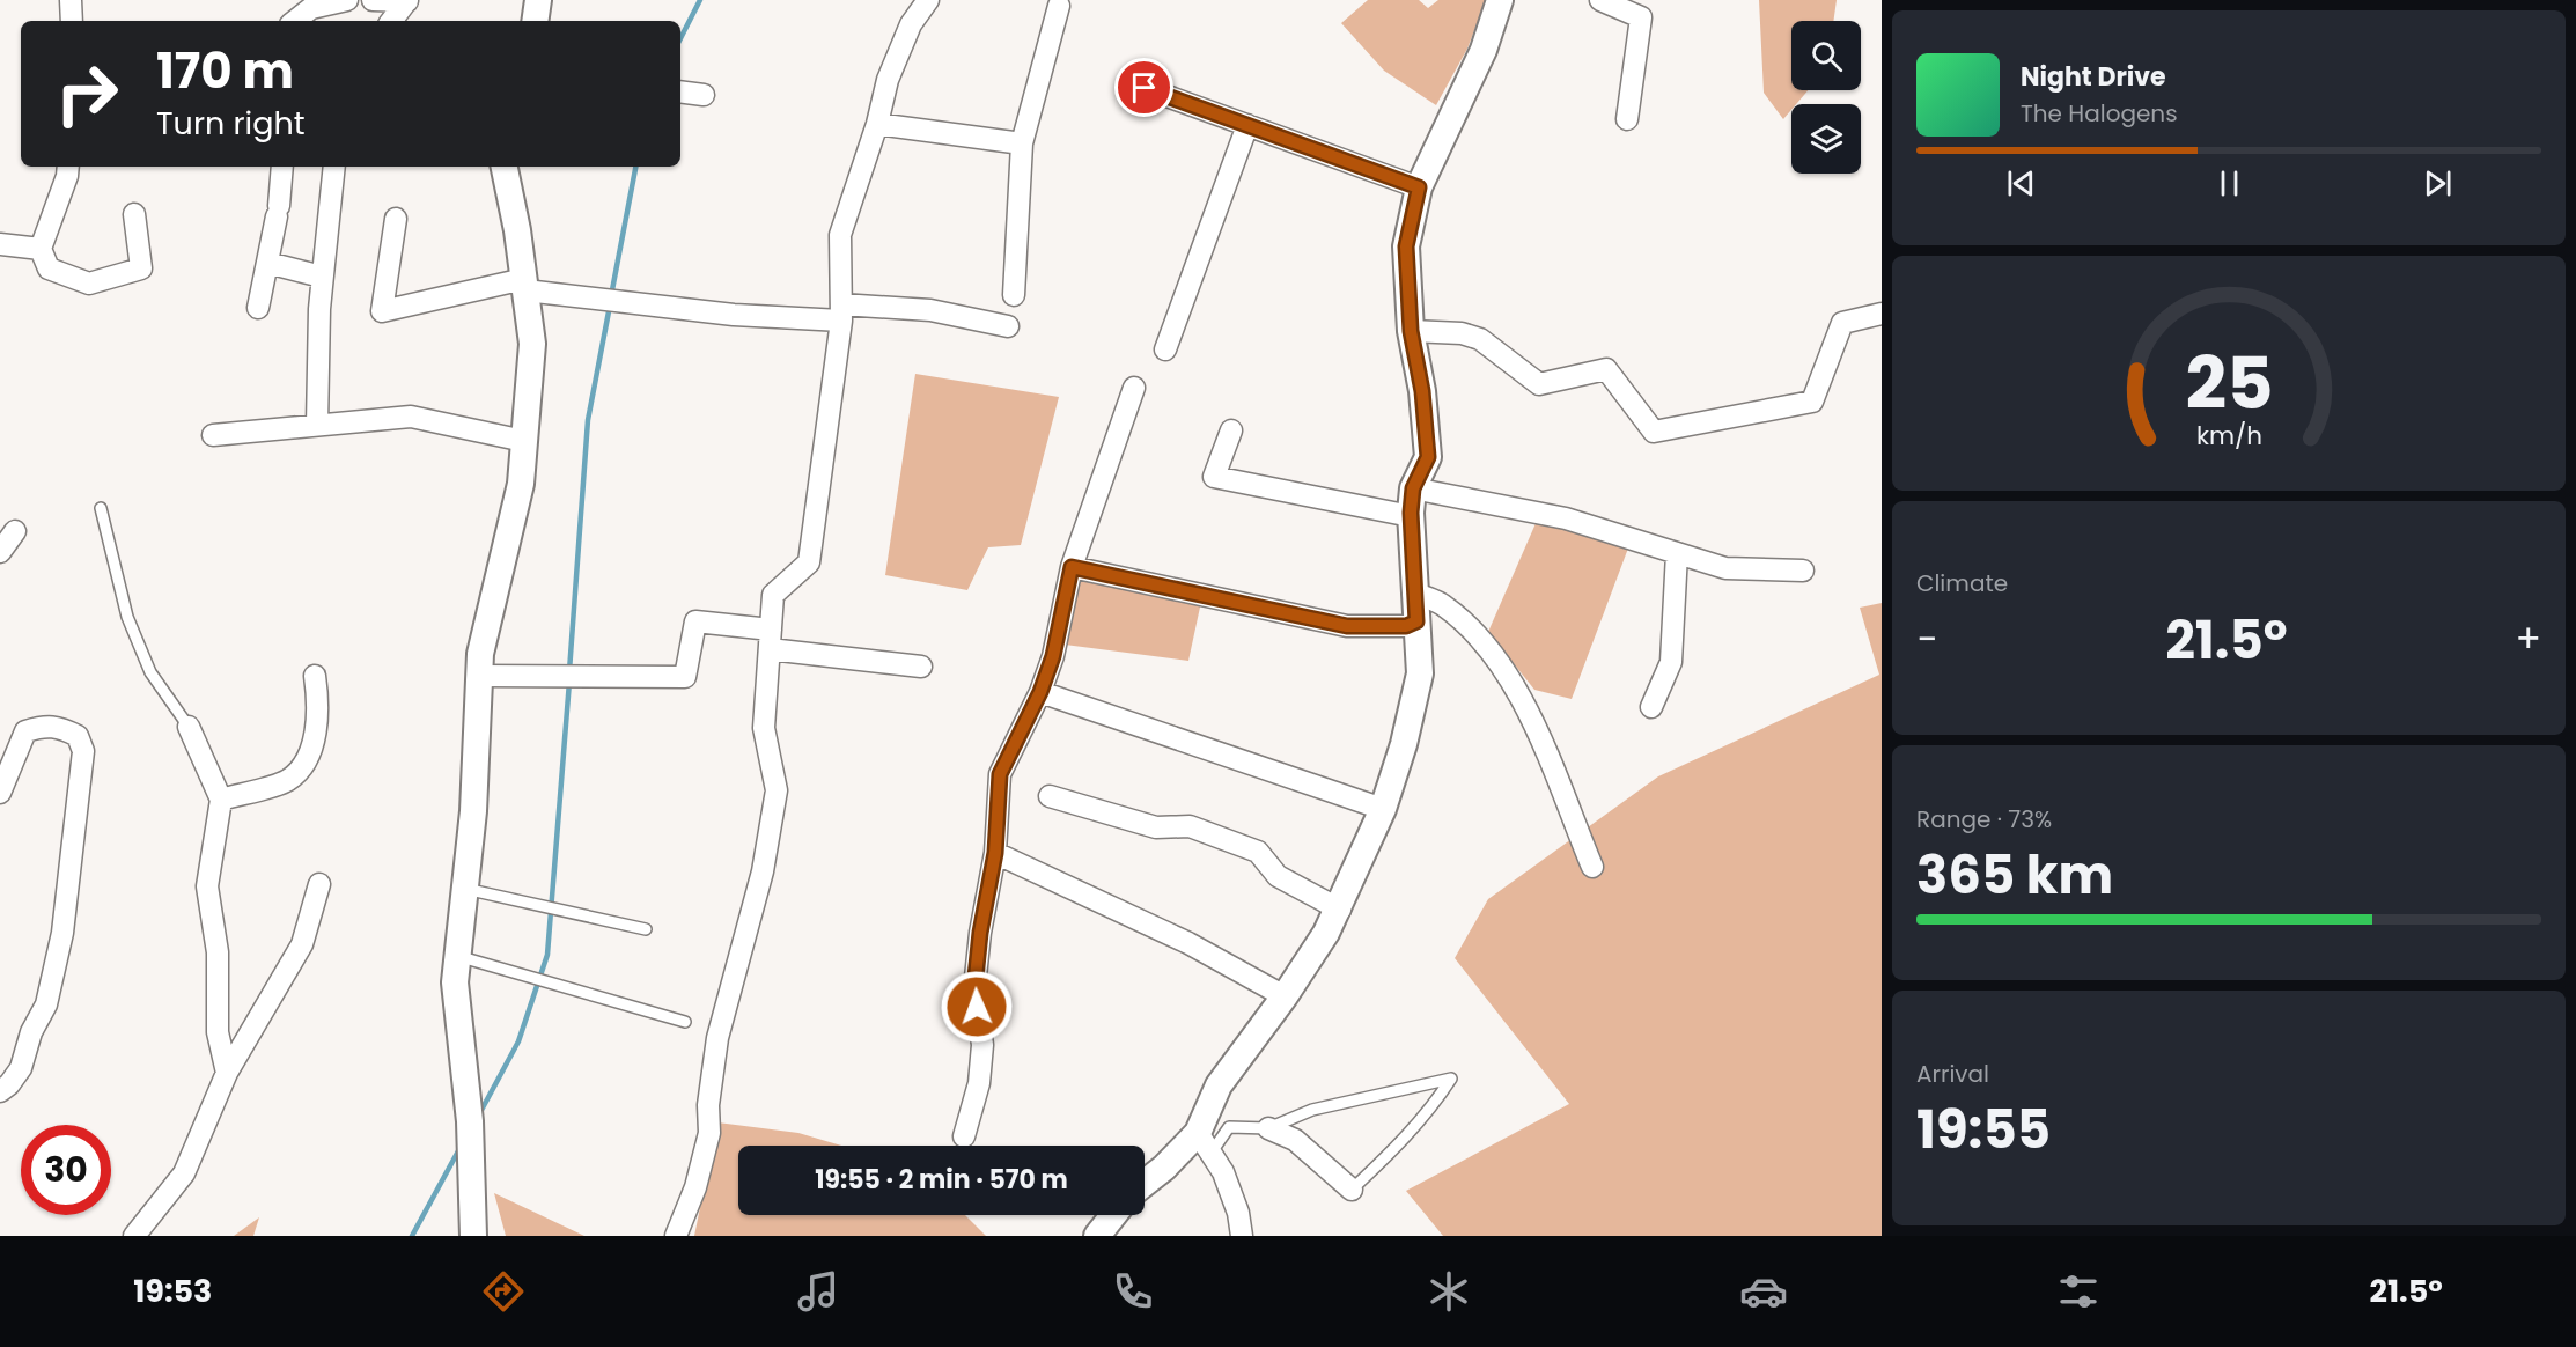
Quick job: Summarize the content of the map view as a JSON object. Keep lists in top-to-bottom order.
{
  "page": {
    "turn": ["170 m", "Turn right"],
    "song": ["Night Drive", "The Halogens"],
    "tile": [
      "Climate",
      ["Range · 73%", "365 km"],
      ["Arrival", "19:55"]
    ],
    "heat": ["−", "21.5°", "+"],
    "limit": "30",
    "trip": "19:55 · 2 min · 570 m",
    "tabs": ["19:53", "21.5°"],
    "gauge": ["25", "km/h"]
  }
}
